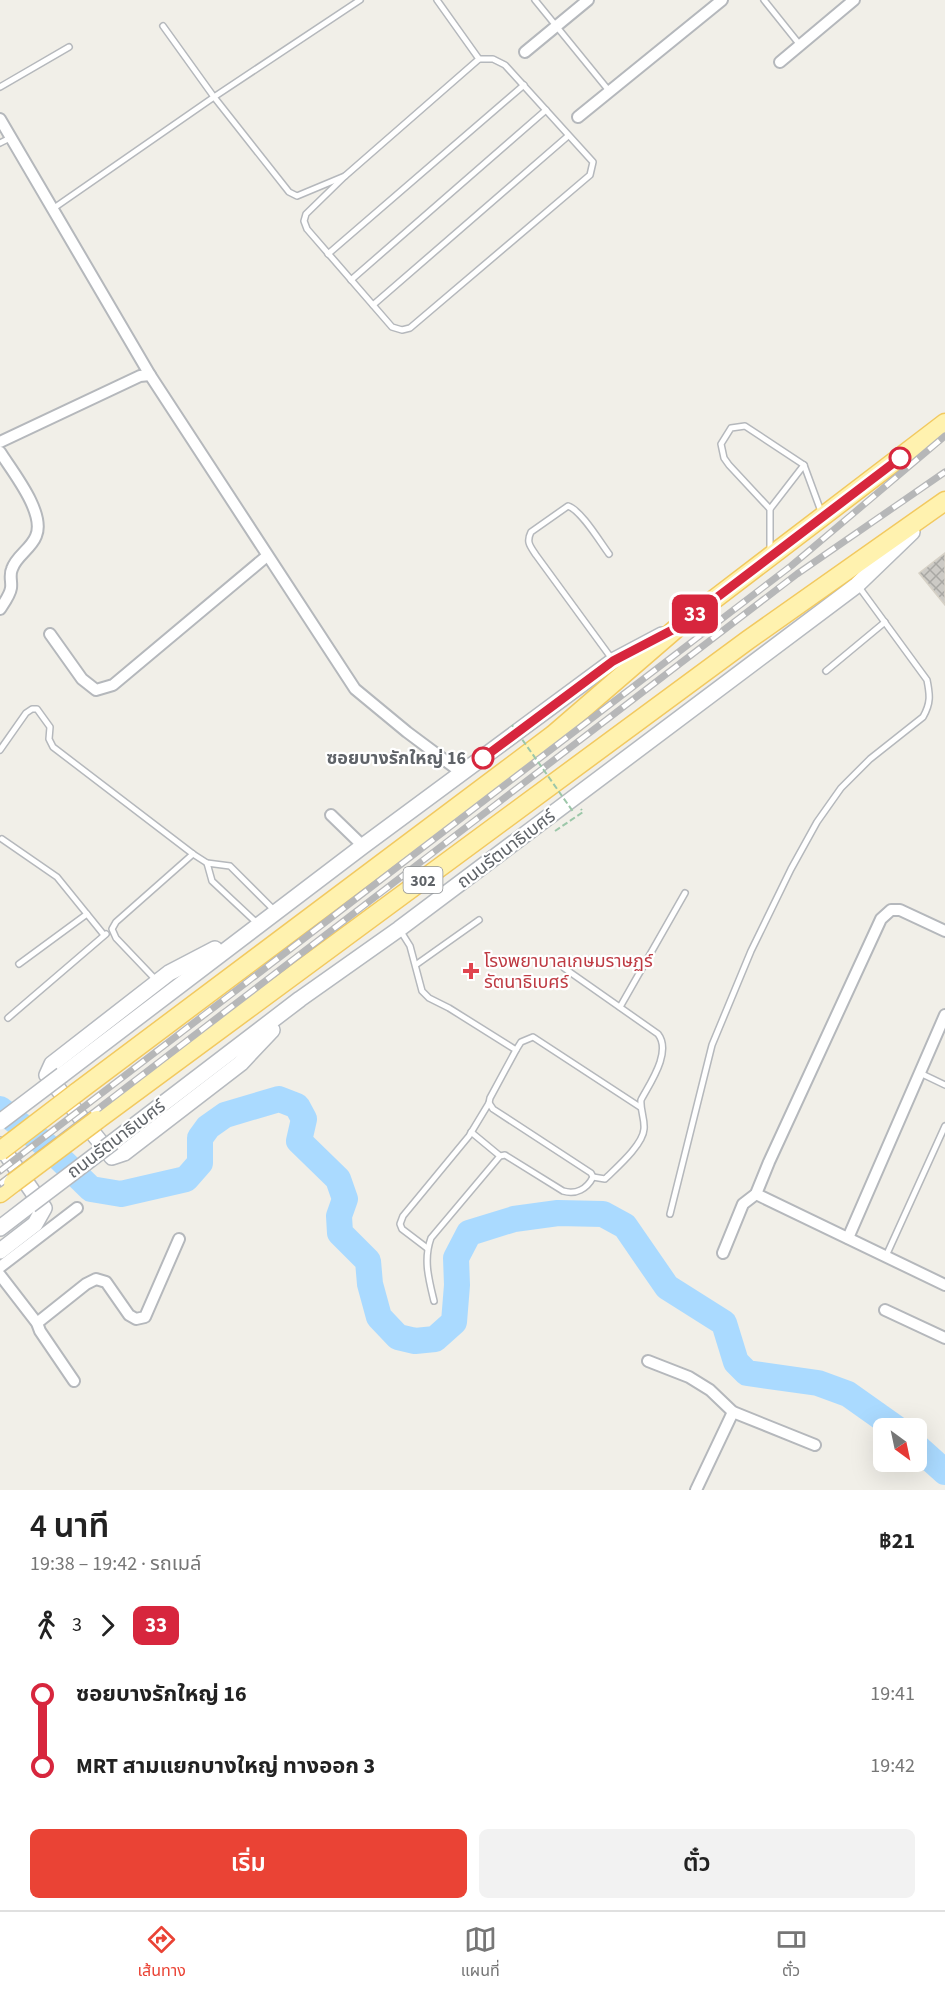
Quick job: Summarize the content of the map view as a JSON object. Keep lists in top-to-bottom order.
{
  "streets": {
    "main road": ["ถนนรัตนาธิเบศร์", "302"]
  },
  "places": {
    "other": ["ซอยบางรักใหญ่ 16"],
    "health": ["โรงพยาบาลเกษมราษฏร์ รัตนาธิเบศร์"]
  },
  "lines": ["bus line 33"],
  "north": "bottom right",
  "page": {
    "on_map": "33",
    "heading": ["4 นาที", "19:38 – 19:42 · รถเมล์", "฿21"],
    "legs": ["3", "33"],
    "list": [
      {
        "name": "ซอยบางรักใหญ่ 16",
        "value": "19:41"
      },
      {
        "name": "MRT สามแยกบางใหญ่ ทางออก 3",
        "value": "19:42"
      }
    ],
    "buttons": ["เริ่ม", "ตั๋ว"],
    "tabs": ["เส้นทาง", "แผนที่", "ตั๋ว"]
  }
}
